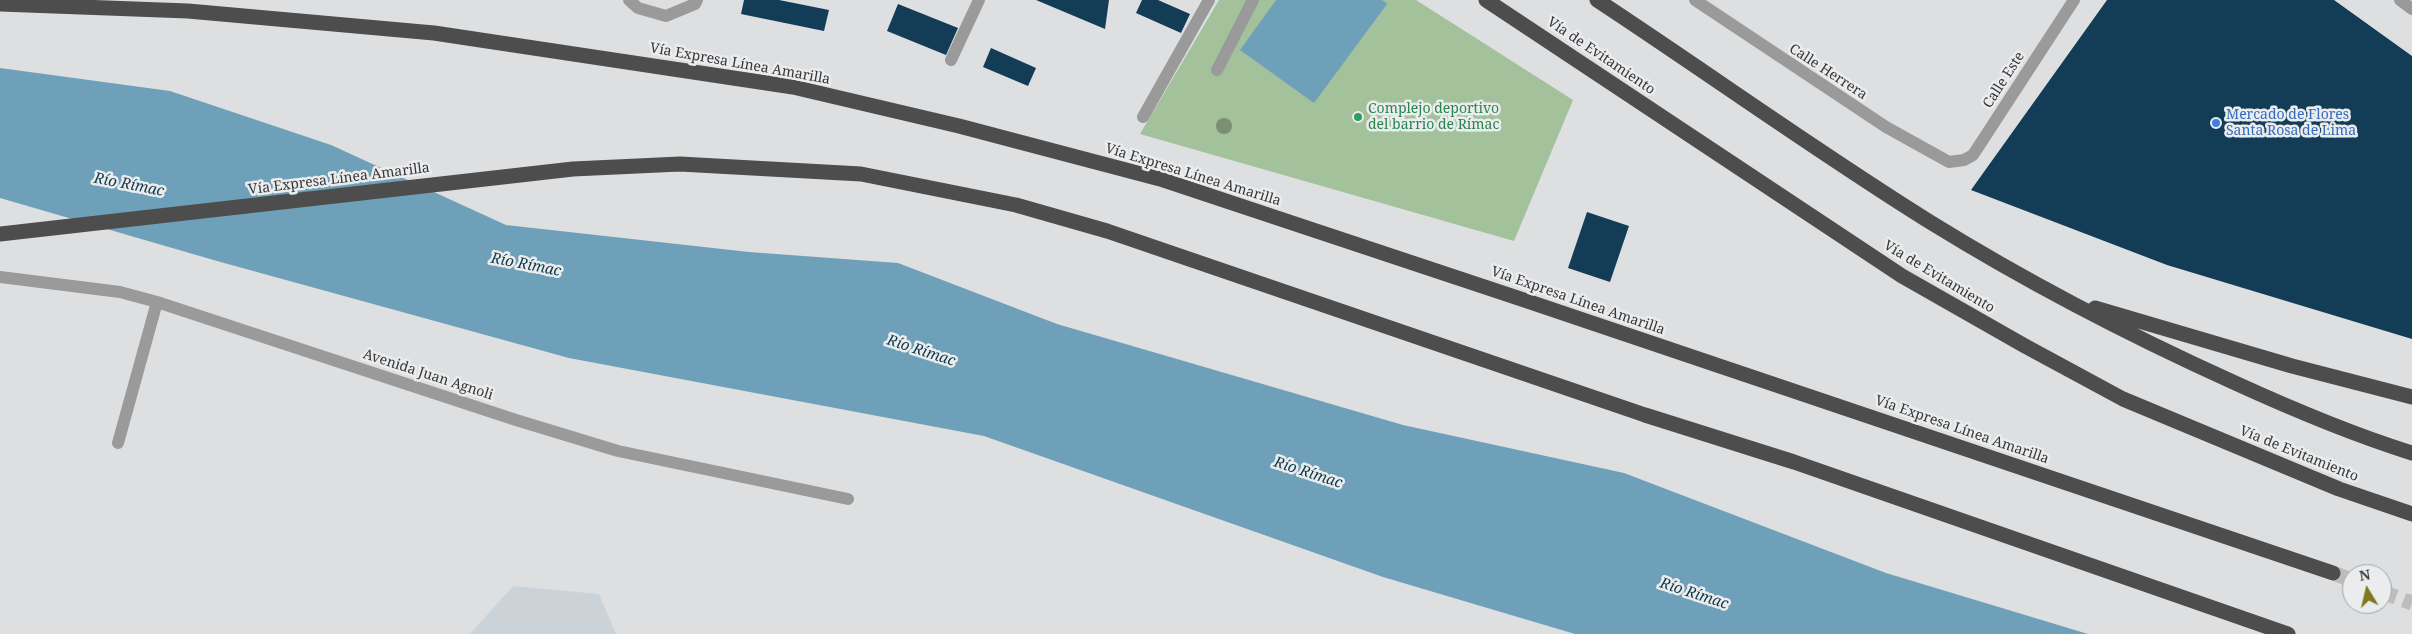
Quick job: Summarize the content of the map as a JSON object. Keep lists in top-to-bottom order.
{
  "streets": {
    "highway": ["Vía de Evitamiento", "Vía Expresa Línea Amarilla"],
    "street": ["Calle Herrera", "Calle Este", "Avenida Juan Agnoli"]
  },
  "crossings": [
    ["Calle Herrera", "Calle Este"]
  ],
  "water": ["Río Rímac"],
  "places": ["Complejo deportivo del barrio de Rímac", "Mercado de Flores Santa Rosa de Lima"],
  "north": "top"
}
